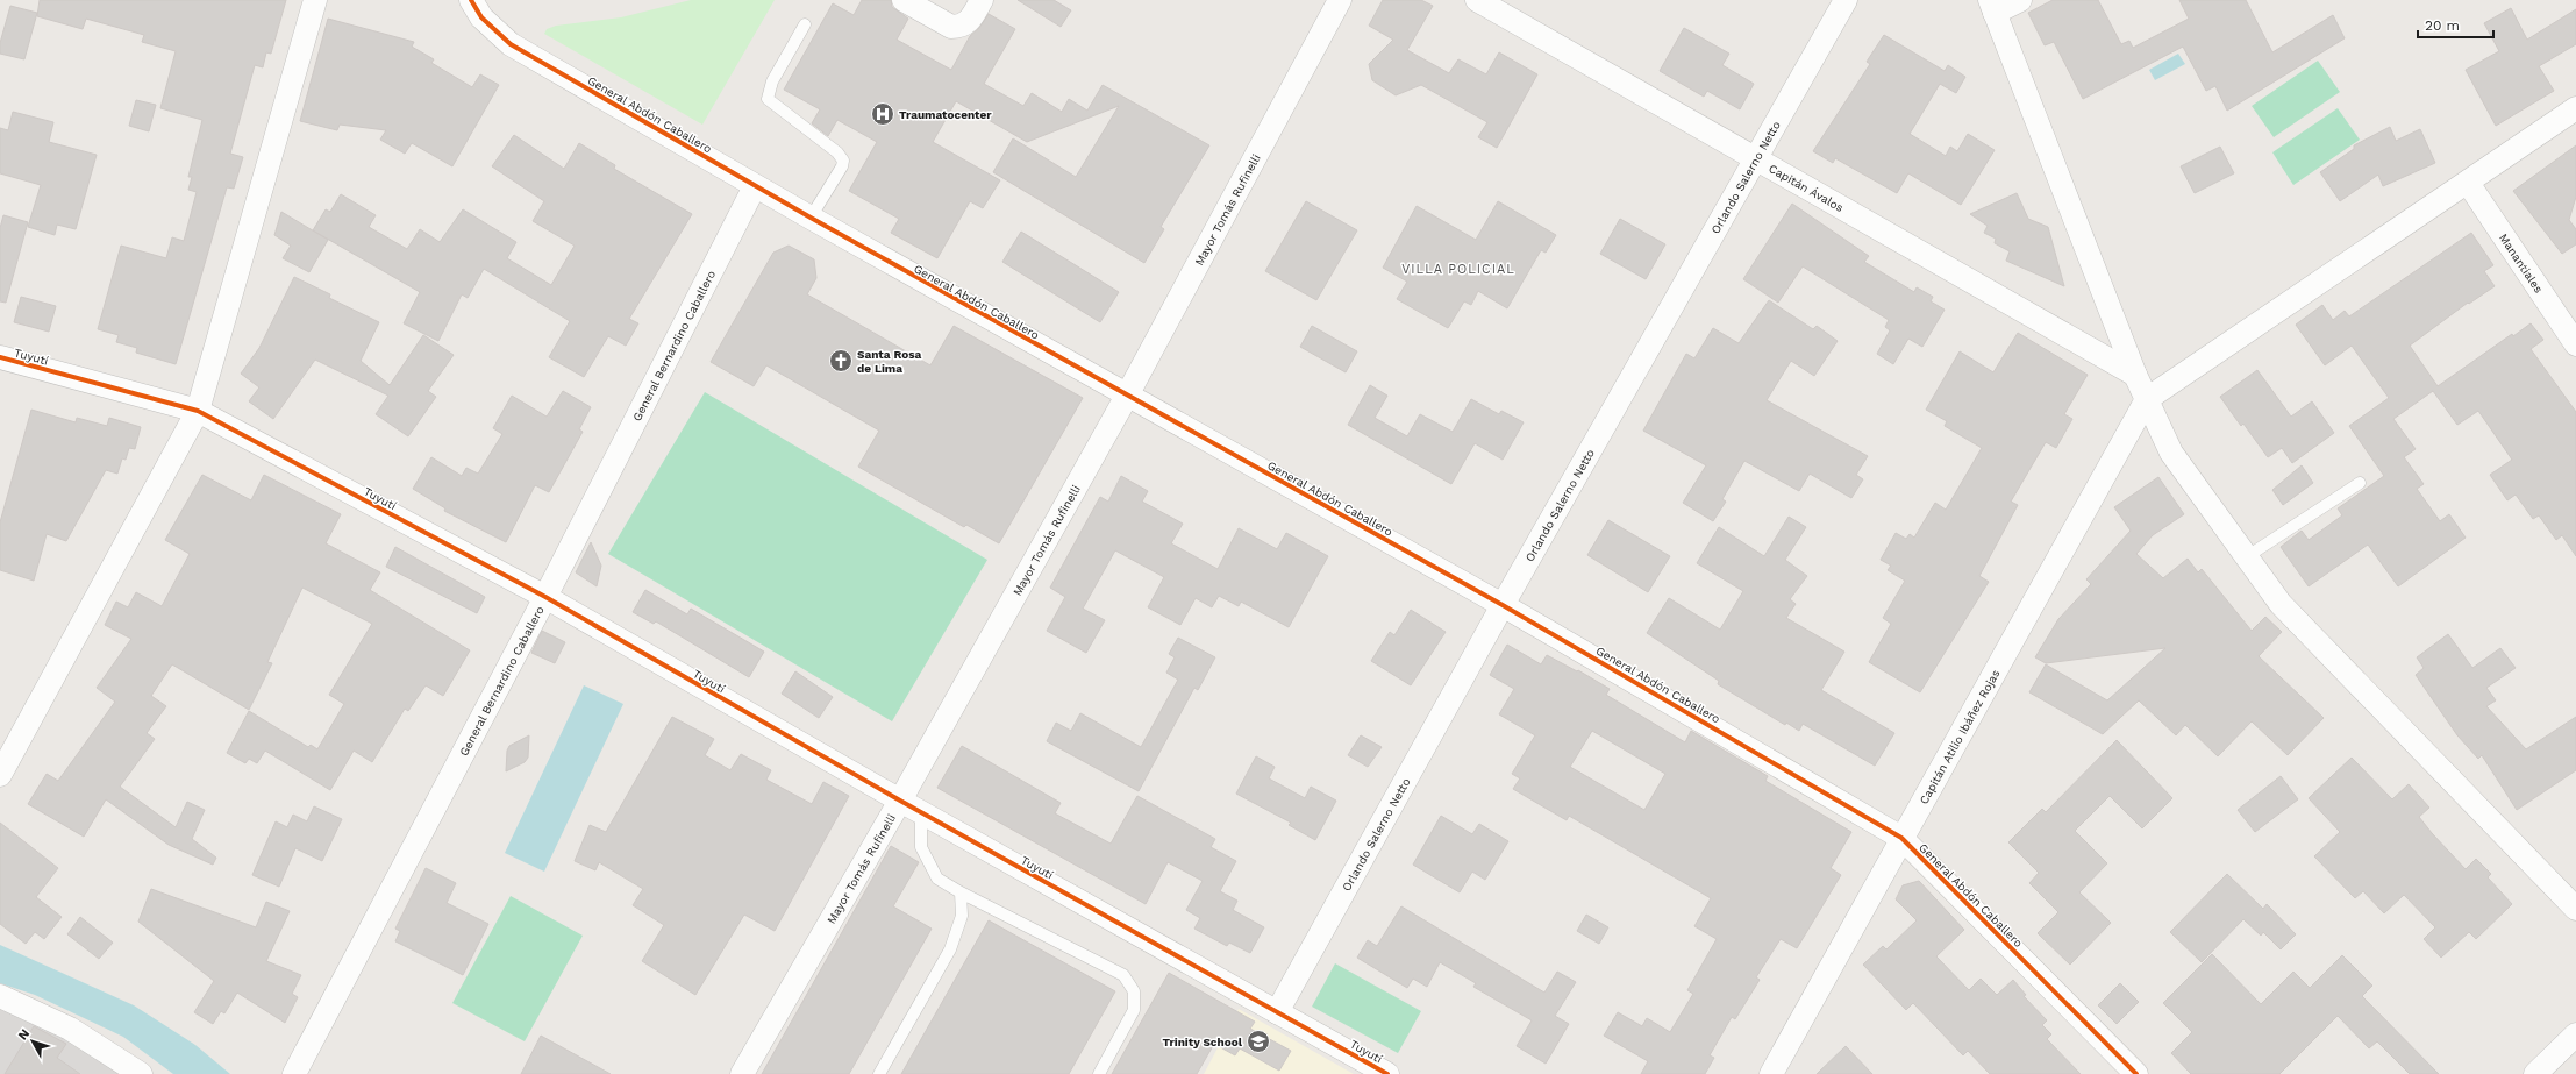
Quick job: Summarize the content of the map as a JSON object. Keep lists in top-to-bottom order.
{
  "streets": {
    "street": [
      "General Abdón Caballero",
      "Orlando Salerno Netto",
      "Capitán Ávalos",
      "Mayor Tomás Rufinelli",
      "Manantiales",
      "General Bernardino Caballero",
      "Tuyutí",
      "Capitán Atilio Ibáñez Rojas"
    ]
  },
  "crossings": [
    ["General Abdón Caballero", "Orlando Salerno Netto"],
    ["General Abdón Caballero", "Mayor Tomás Rufinelli"],
    ["General Abdón Caballero", "General Bernardino Caballero"],
    ["General Abdón Caballero", "Capitán Atilio Ibáñez Rojas"],
    ["Orlando Salerno Netto", "Capitán Ávalos"],
    ["Orlando Salerno Netto", "Tuyutí"],
    ["Mayor Tomás Rufinelli", "Tuyutí"],
    ["General Bernardino Caballero", "Tuyutí"]
  ],
  "districts": ["VILLA POLICIAL"],
  "places": {
    "hospital": ["Traumatocenter"],
    "church": ["Santa Rosa de Lima"],
    "school or university": ["Trinity School"]
  },
  "scale_bar": "20 m",
  "north": "top left"
}
